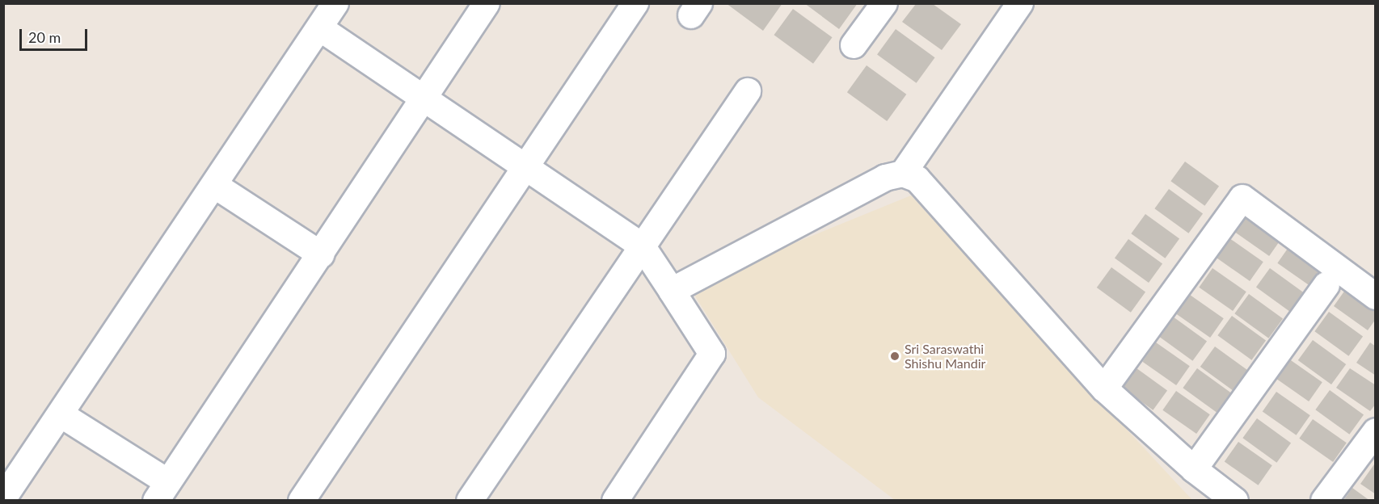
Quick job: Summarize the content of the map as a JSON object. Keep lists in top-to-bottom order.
{
  "places": ["Sri Saraswathi Shishu Mandir"],
  "scale_bar": "20 m"
}
